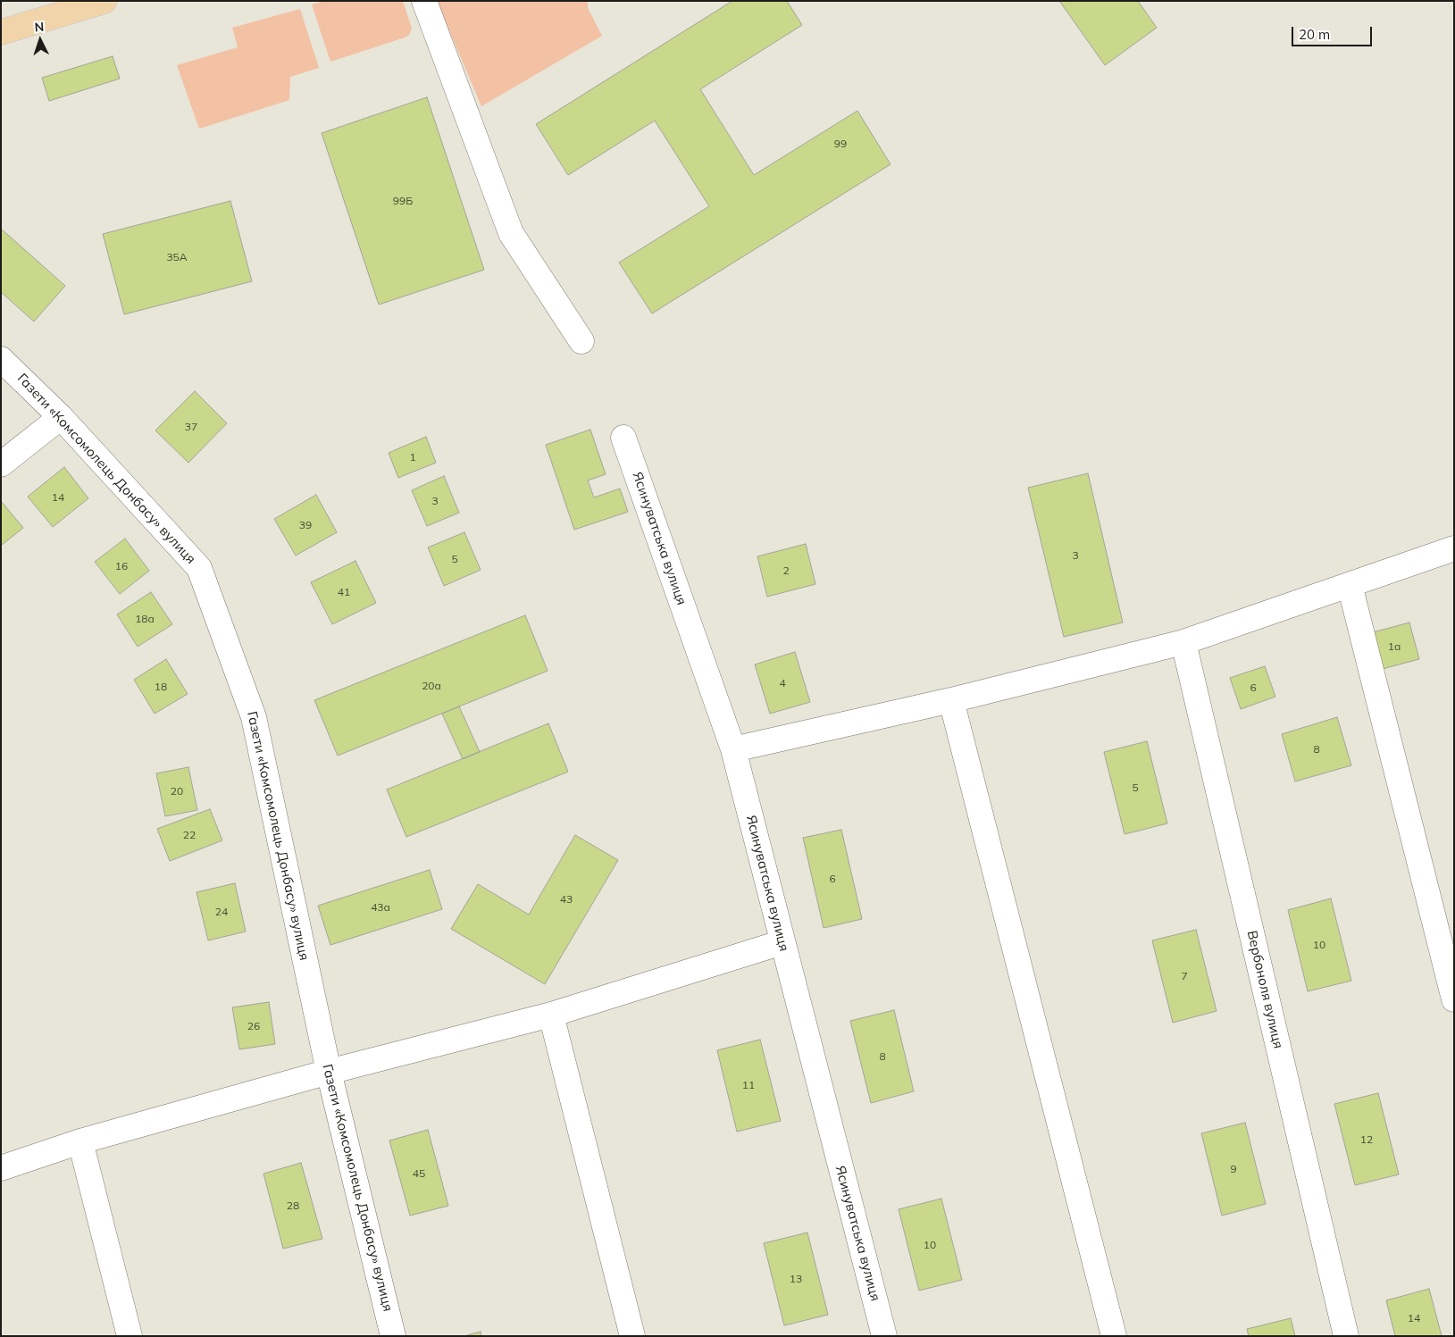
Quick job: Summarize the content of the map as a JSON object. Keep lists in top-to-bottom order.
{
  "streets": {
    "street": ["Газети «Комсомолець Донбасу» вулиця", "Ясинуватська вулиця", "Вербоноля вулиця"]
  },
  "house_numbers": [
    "99",
    "99Б",
    "35А",
    "37",
    "1",
    "14",
    "3",
    "39",
    "3",
    "5",
    "16",
    "2",
    "41",
    "18а",
    "1а",
    "4",
    "20а",
    "18",
    "6",
    "8",
    "5",
    "20",
    "22",
    "6",
    "43",
    "43а",
    "24",
    "10",
    "7",
    "26",
    "8",
    "11",
    "12",
    "9",
    "45",
    "28",
    "10",
    "13",
    "14"
  ],
  "scale_bar": "20 m",
  "north": "top"
}
